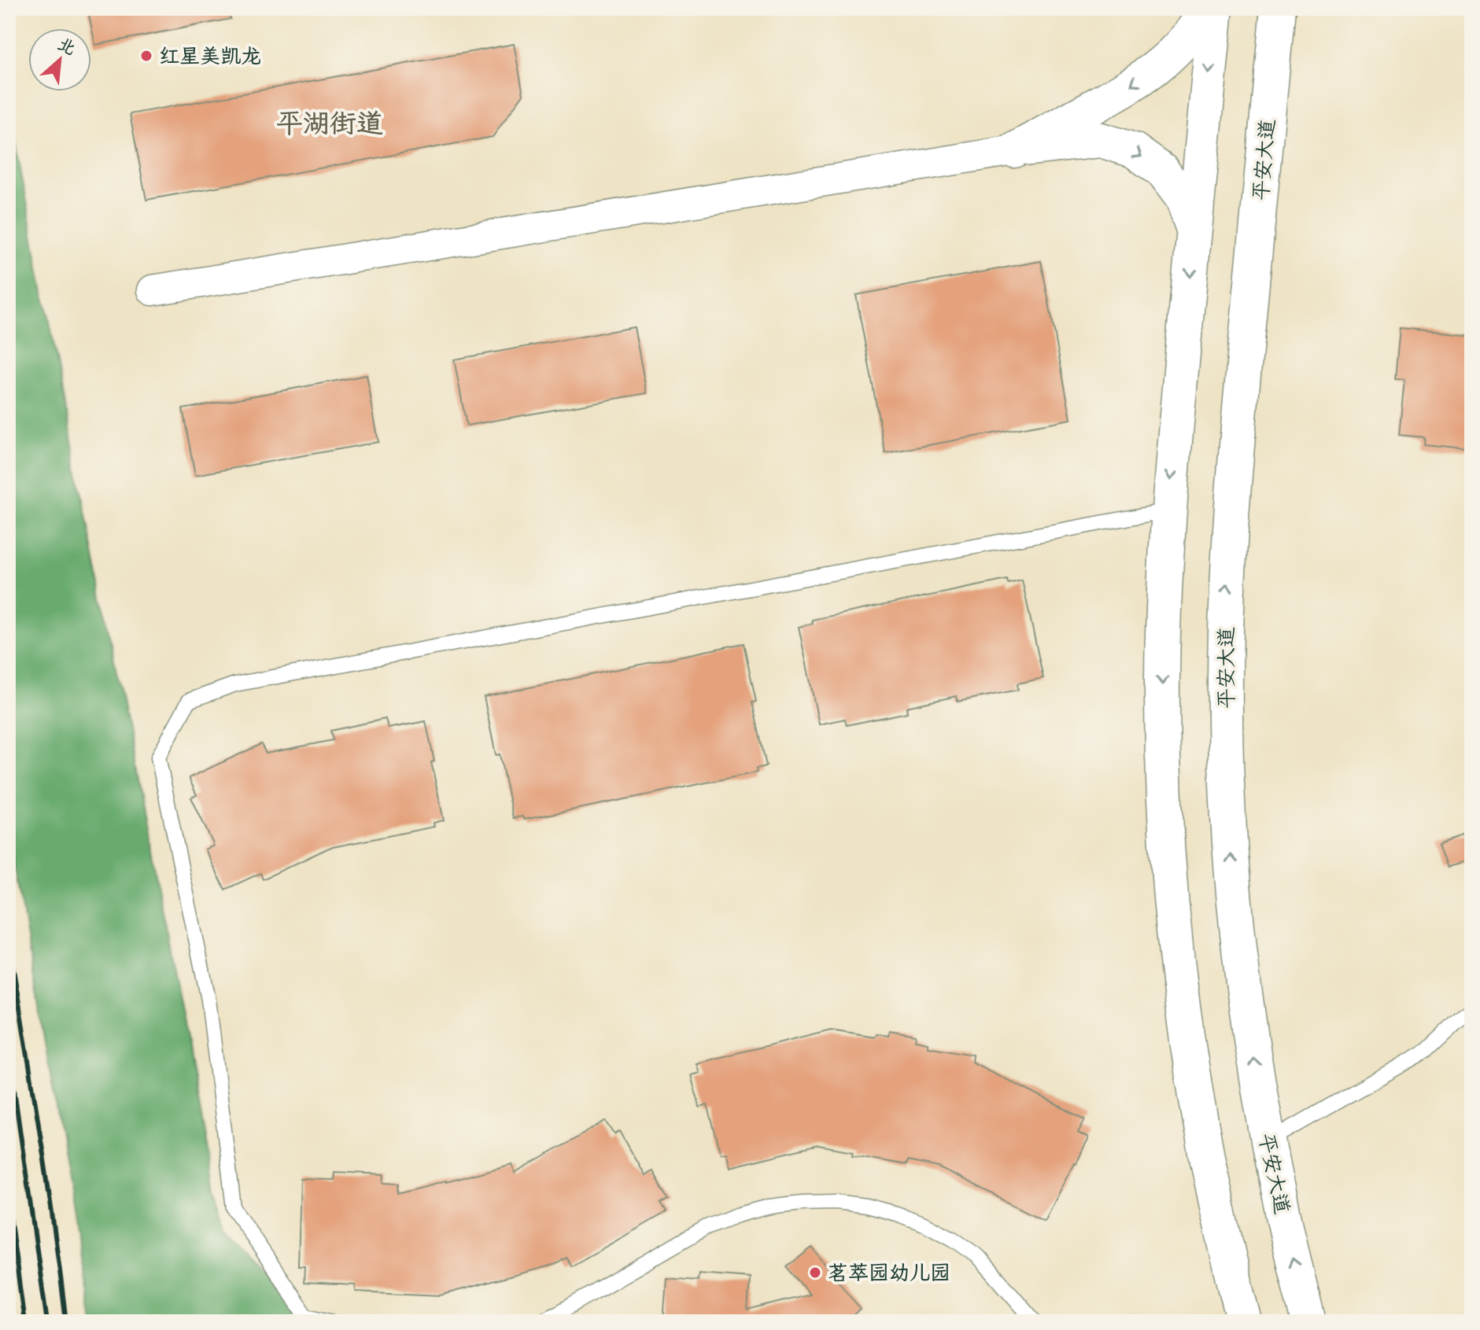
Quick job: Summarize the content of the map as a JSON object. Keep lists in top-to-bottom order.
{
  "streets": {
    "main road": ["平安大道"]
  },
  "districts": ["平湖街道"],
  "places": ["红星美凯龙", "茗萃园幼儿园"],
  "north": "top right"
}
